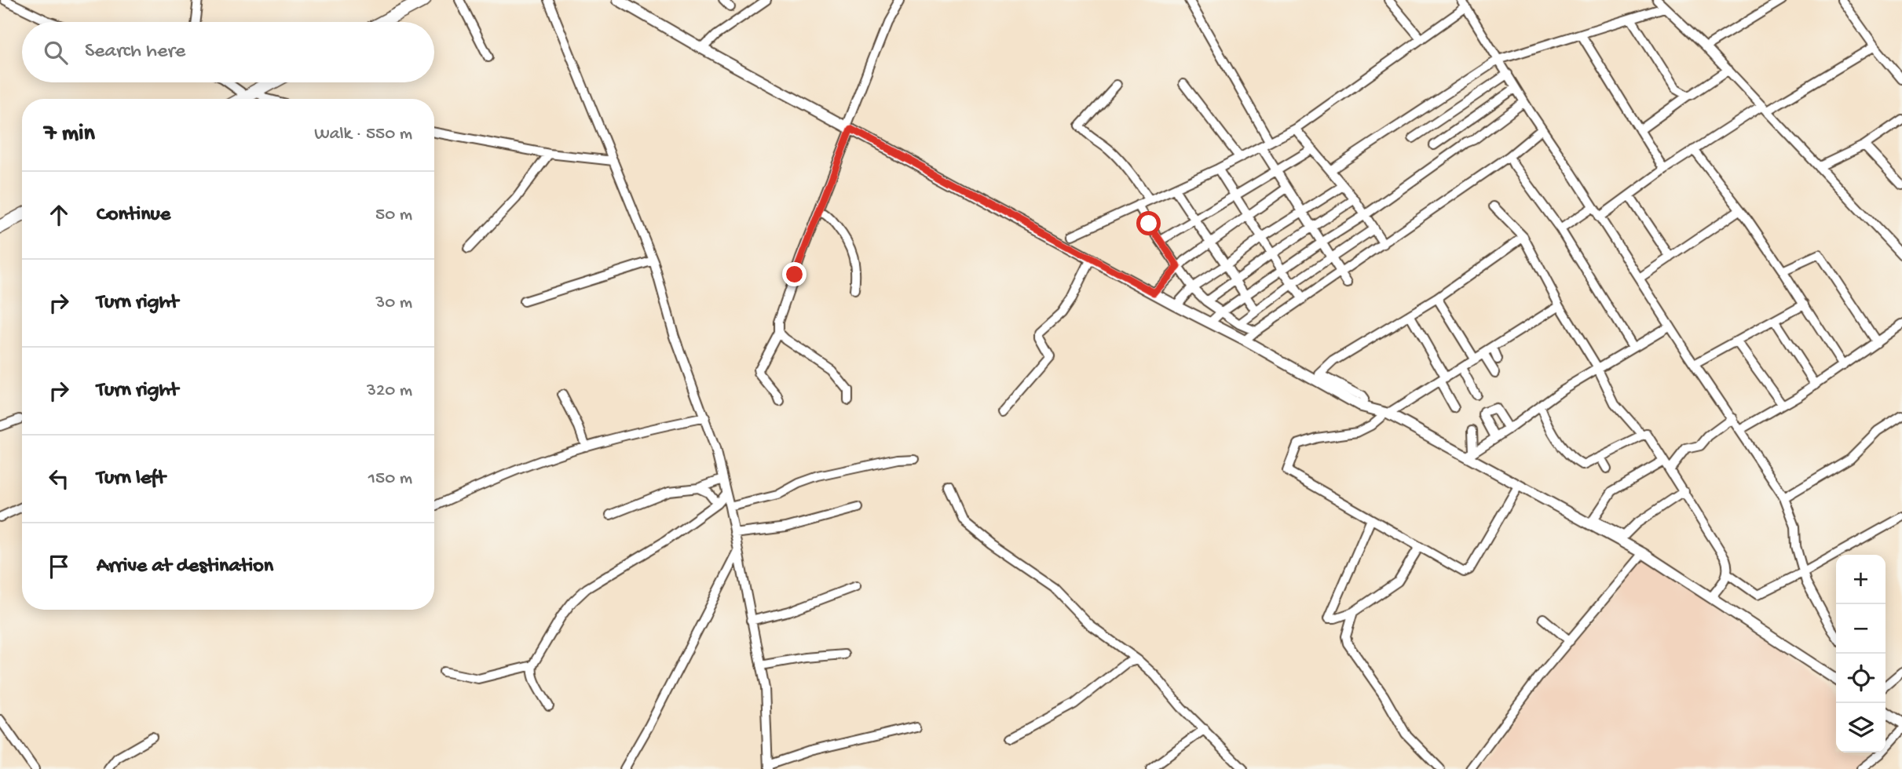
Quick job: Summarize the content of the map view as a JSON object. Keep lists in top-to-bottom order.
{
  "page": {
    "search": "Search here",
    "heading": ["7 min", "Walk · 550 m"],
    "list": [
      ["Continue", "50 m"],
      ["Turn right", "30 m"],
      ["Turn right", "320 m"],
      ["Turn left", "150 m"],
      "Arrive at destination"
    ],
    "map_buttons": ["+", "−"]
  }
}
